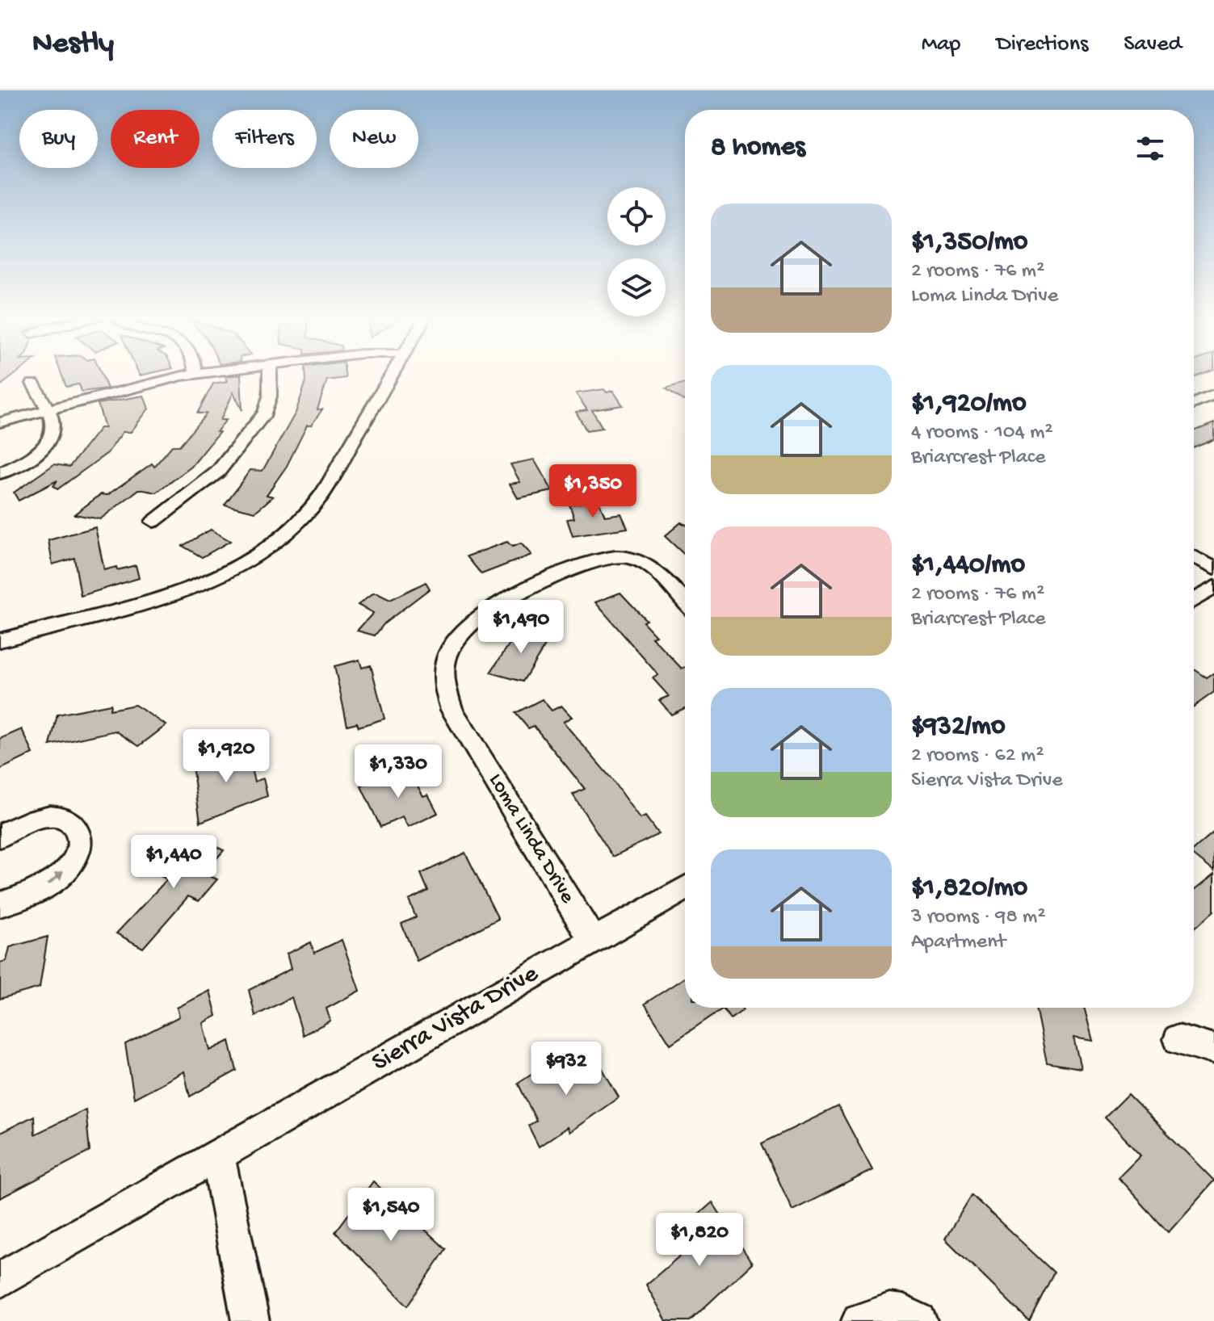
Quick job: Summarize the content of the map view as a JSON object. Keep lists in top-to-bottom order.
{
  "streets": {
    "street": ["Loma Linda Drive", "Sierra Vista Drive"]
  },
  "crossings": [
    ["Loma Linda Drive", "Sierra Vista Drive"]
  ],
  "page": {
    "header": "Nestly",
    "nav": ["Map", "Directions", "Saved"],
    "chip": [
      "Buy",
      "Rent",
      "Filters",
      "New"
    ],
    "heading": "8 homes",
    "list": [
      {
        "name": "$1,350/mo",
        "note": "2 rooms · 76 m² · Loma Linda Drive"
      },
      {
        "name": "$1,920/mo",
        "note": "4 rooms · 104 m² · Briarcrest Place"
      },
      {
        "name": "$1,440/mo",
        "note": "2 rooms · 76 m² · Briarcrest Place"
      },
      {
        "name": "$932/mo",
        "note": "2 rooms · 62 m² · Sierra Vista Drive"
      },
      {
        "name": "$1,820/mo",
        "note": "3 rooms · 98 m² · Apartment"
      }
    ],
    "price": [
      "$1,350",
      "$1,490",
      "$1,920",
      "$1,330",
      "$1,440",
      "$932",
      "$1,540",
      "$1,820"
    ]
  }
}
